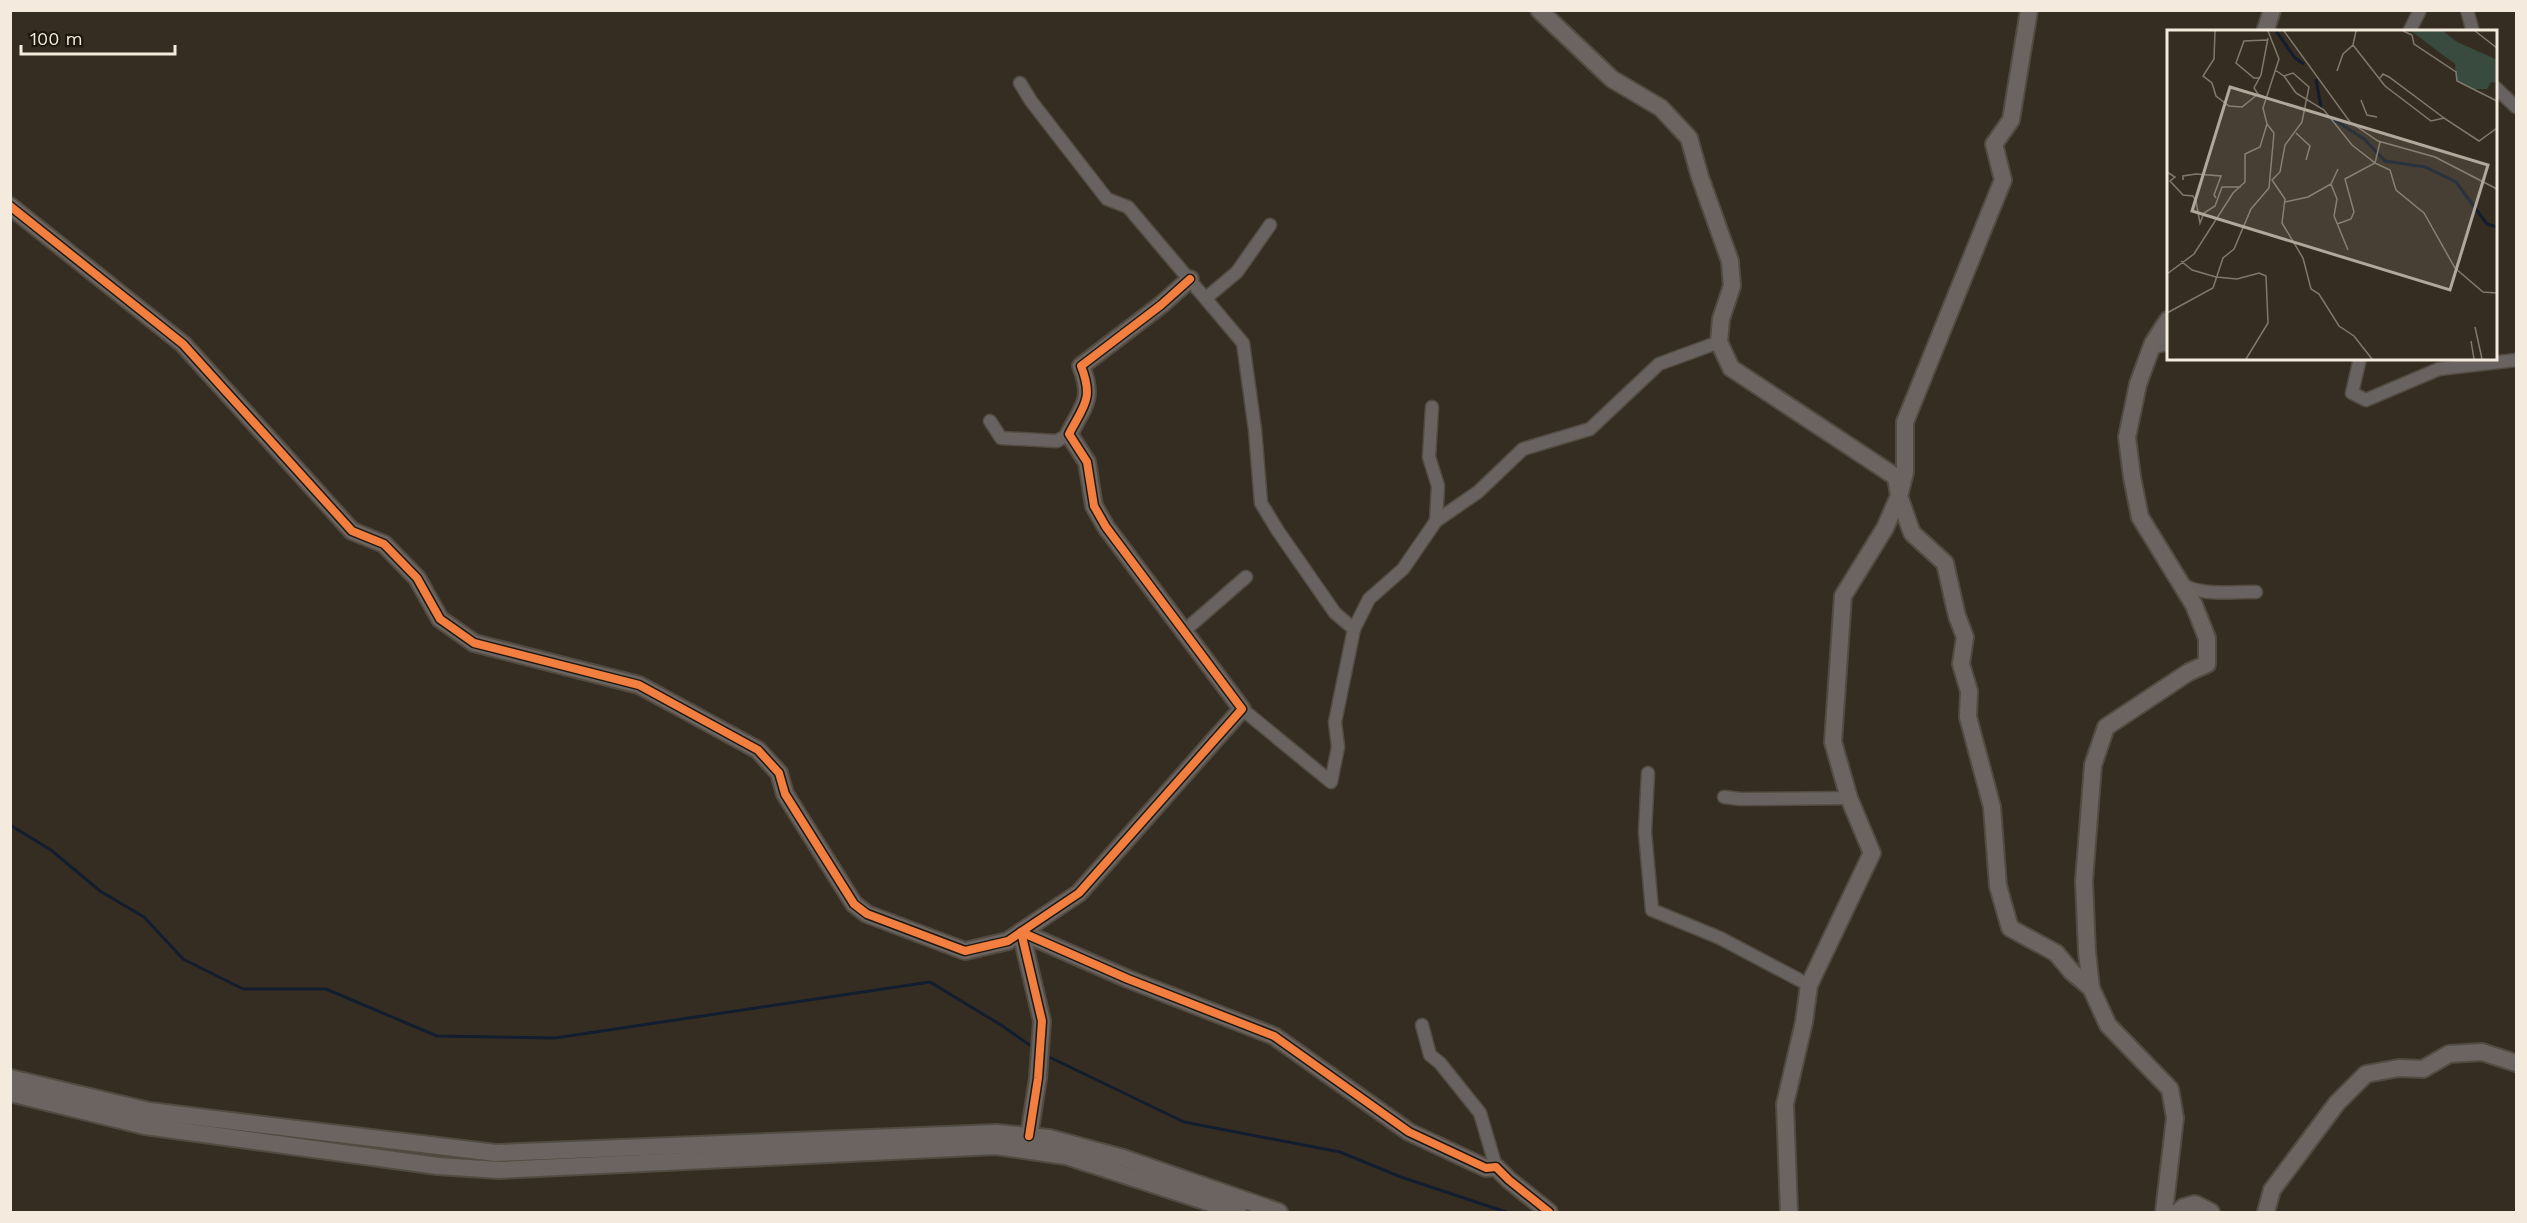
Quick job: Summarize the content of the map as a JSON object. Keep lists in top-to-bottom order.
{
  "scale_bar": "100 m"
}
